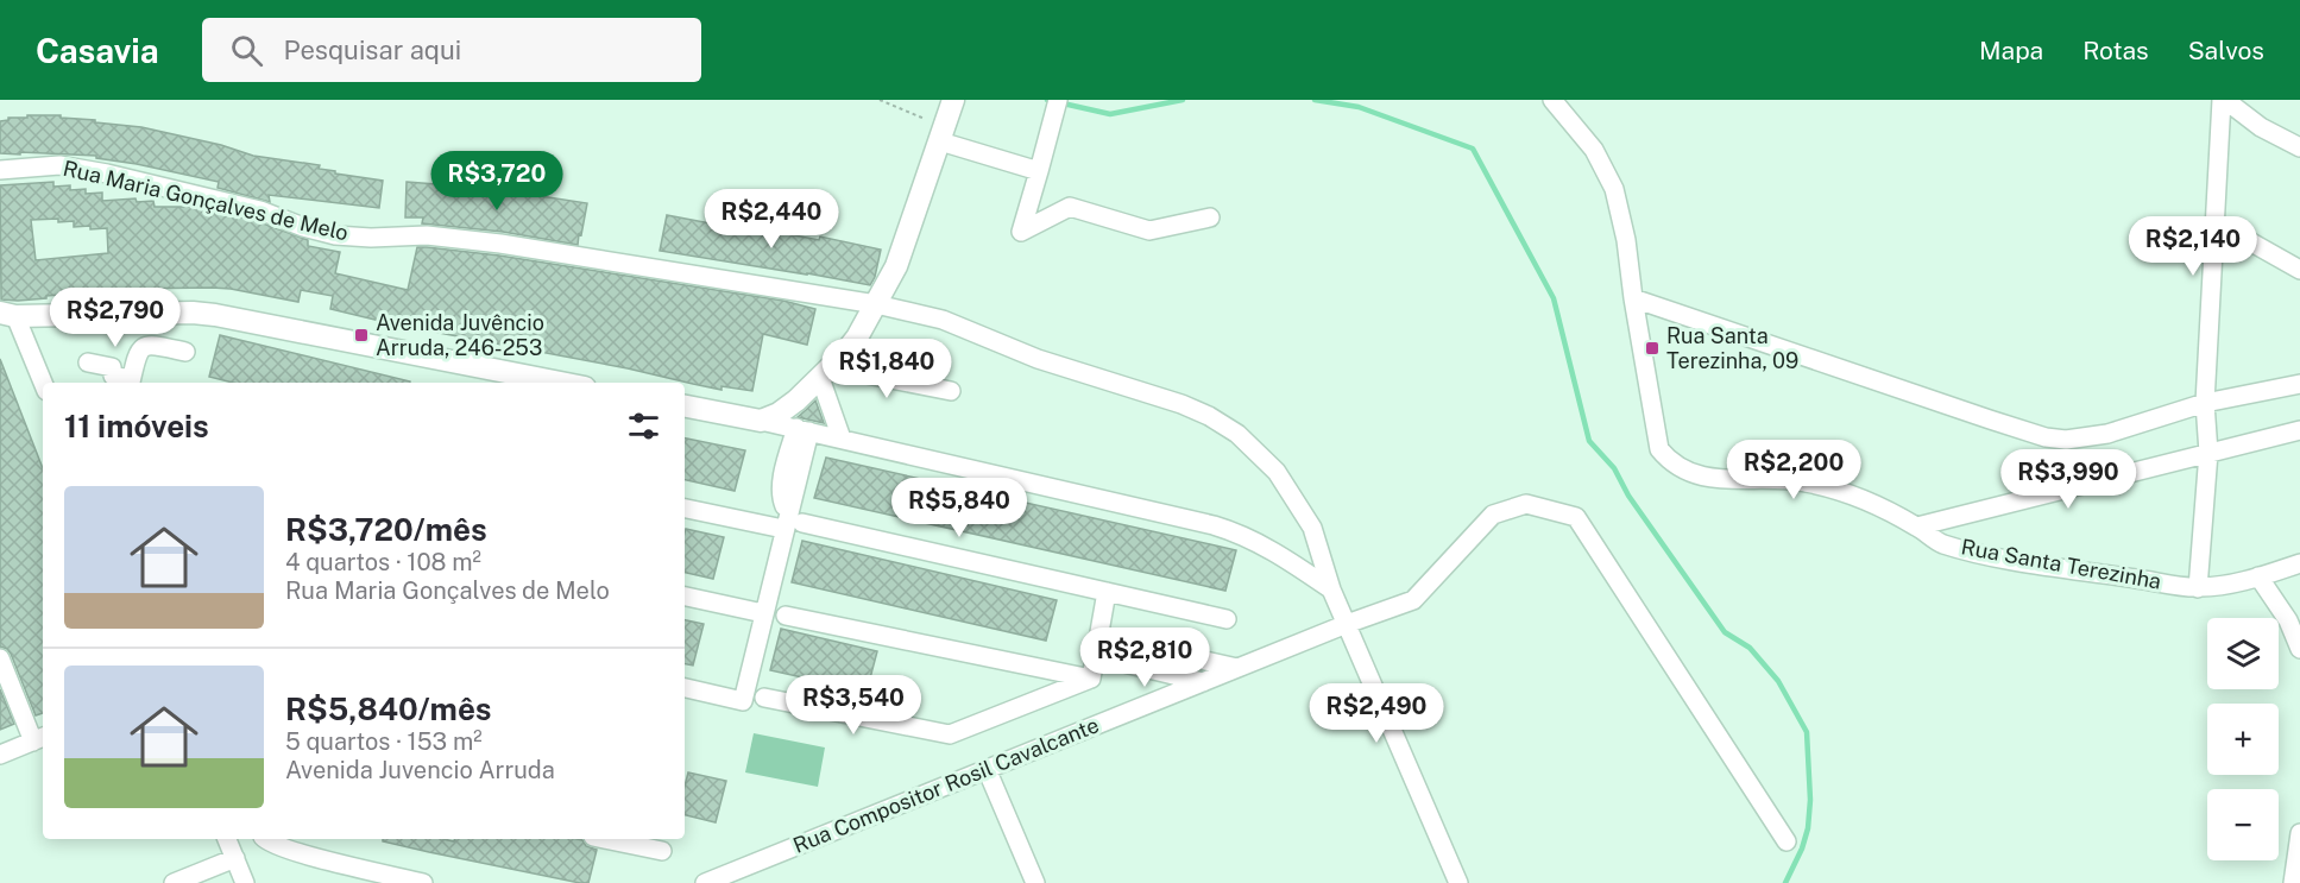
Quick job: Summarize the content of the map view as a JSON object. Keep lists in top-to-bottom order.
{
  "streets": {
    "street": ["Rua Maria Gonçalves de Melo", "Rua Santa Terezinha", "Rua Compositor Rosil Cavalcante"]
  },
  "crossings": [
    ["Rua Maria Gonçalves de Melo", "Rua Compositor Rosil Cavalcante"]
  ],
  "places": {
    "transit": ["Avenida Juvêncio Arruda, 246-253", "Rua Santa Terezinha, 09"]
  },
  "page": {
    "header": "Casavia",
    "search": "Pesquisar aqui",
    "nav": ["Mapa", "Rotas", "Salvos"],
    "price": [
      "R$3,720",
      "R$2,440",
      "R$2,140",
      "R$2,790",
      "R$1,840",
      "R$2,200",
      "R$3,990",
      "R$5,840",
      "R$2,810",
      "R$3,540",
      "R$2,490"
    ],
    "heading": "11 imóveis",
    "list": [
      {
        "name": "R$3,720/mês",
        "note": "4 quartos · 108 m² · Rua Maria Gonçalves de Melo"
      },
      {
        "name": "R$5,840/mês",
        "note": "5 quartos · 153 m² · Avenida Juvencio Arruda"
      }
    ],
    "map_buttons": ["+", "−"]
  }
}
